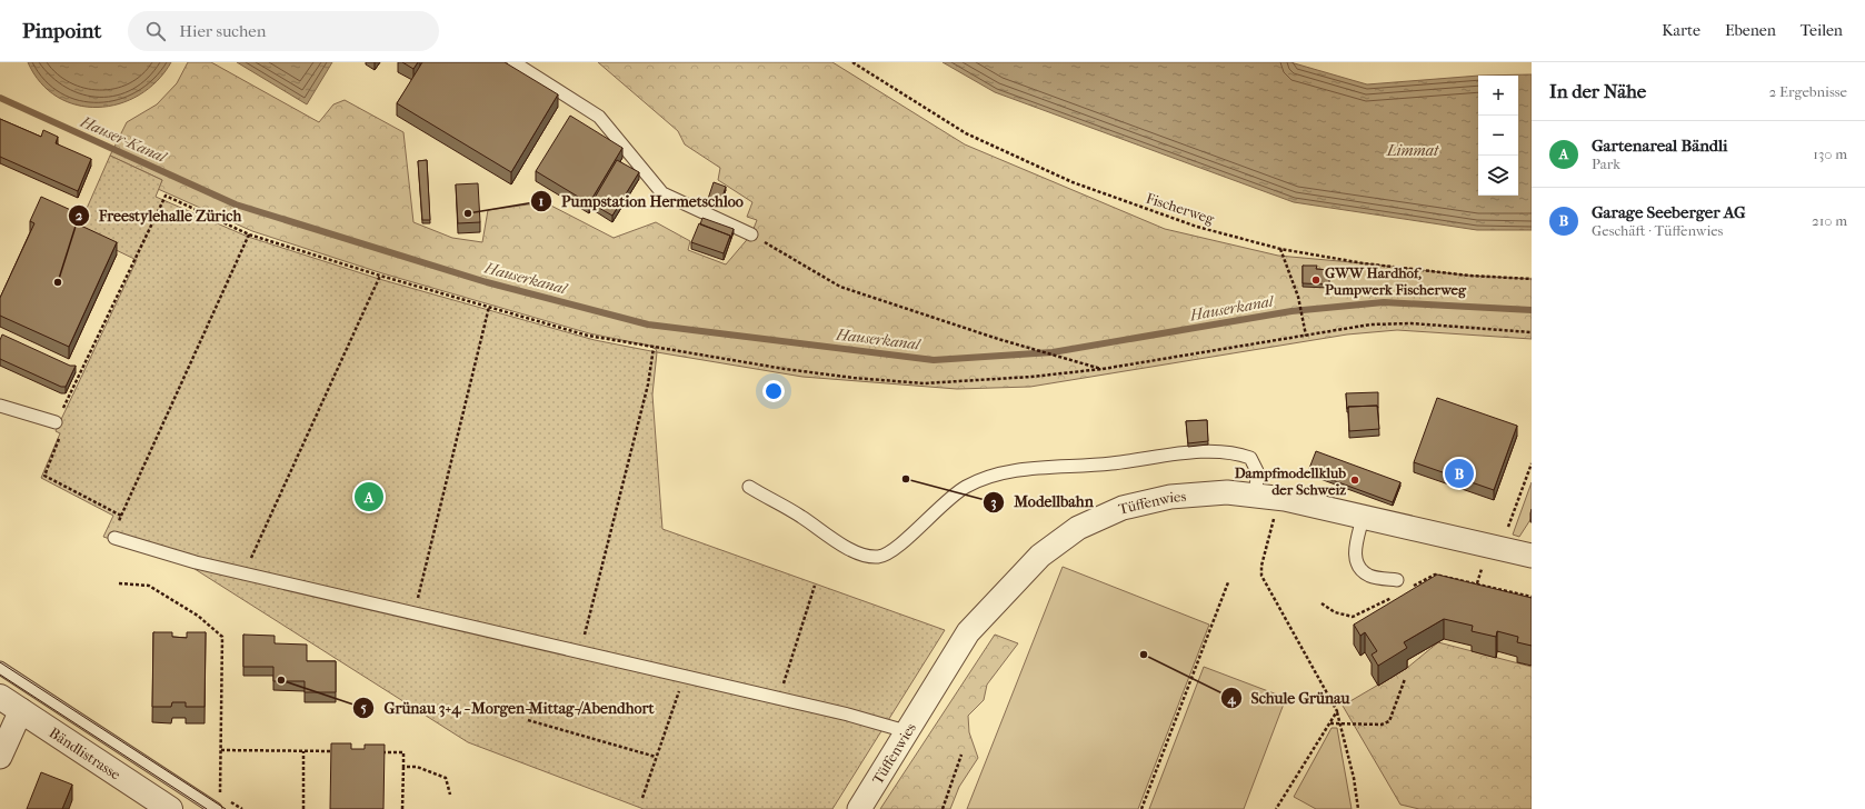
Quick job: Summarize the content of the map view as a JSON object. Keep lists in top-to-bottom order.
{
  "streets": {
    "street": ["Tüffenwies", "Bändlistrasse"],
    "path": ["Fischerweg"]
  },
  "water": ["Hauser-Kanal", "Limmat", "Hauserkanal"],
  "places": [
    "Pumpstation Hermetschloo",
    "GWW Hardhof, Pumpwerk Fischerweg",
    "Freestylehalle Zürich",
    "Modellbahn",
    "Dampfmodellklub der Schweiz",
    "Schule Grünau",
    "Grünau 3+4 - Morgen-Mittag-/Abendhort"
  ],
  "page": {
    "header": "Pinpoint",
    "search": "Hier suchen",
    "nav": ["Karte", "Ebenen", "Teilen"],
    "heading": ["In der Nähe", "2 Ergebnisse"],
    "map_buttons": ["+", "−"],
    "list": [
      {
        "mark": "A",
        "name": "Gartenareal Bändli",
        "note": "Park",
        "value": "130 m"
      },
      {
        "mark": "B",
        "name": "Garage Seeberger AG",
        "note": "Geschäft · Tüffenwies",
        "value": "210 m"
      }
    ],
    "pins": ["B", "A"]
  }
}
